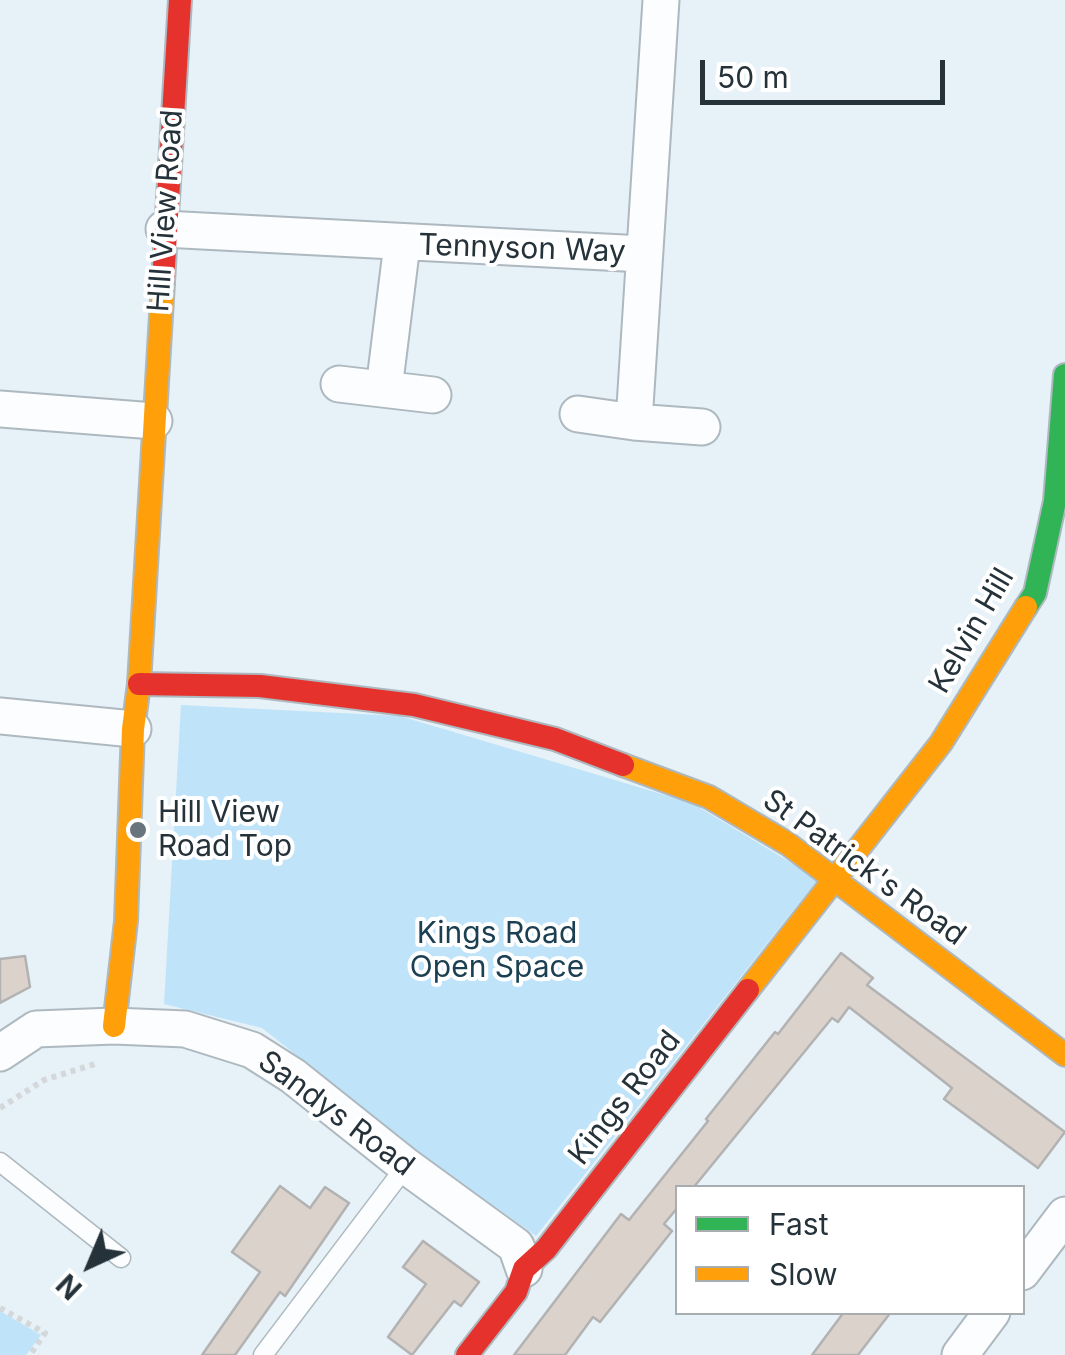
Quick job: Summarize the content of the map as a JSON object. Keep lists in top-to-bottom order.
{
  "streets": {
    "street": [
      "Hill View Road",
      "Tennyson Way",
      "Kelvin Hill",
      "St Patrick's Road",
      "Kings Road",
      "Sandys Road"
    ]
  },
  "crossings": [
    ["Hill View Road", "Tennyson Way"],
    ["Hill View Road", "St Patrick's Road"],
    ["Hill View Road", "Sandys Road"],
    ["Kelvin Hill", "St Patrick's Road"],
    ["Kelvin Hill", "Kings Road"],
    ["St Patrick's Road", "Kings Road"],
    ["Kings Road", "Sandys Road"]
  ],
  "parks": ["Kings Road Open Space"],
  "places": ["Hill View Road Top"],
  "legend": ["Fast", "Slow"],
  "scale_bar": "50 m",
  "north": "bottom left"
}
